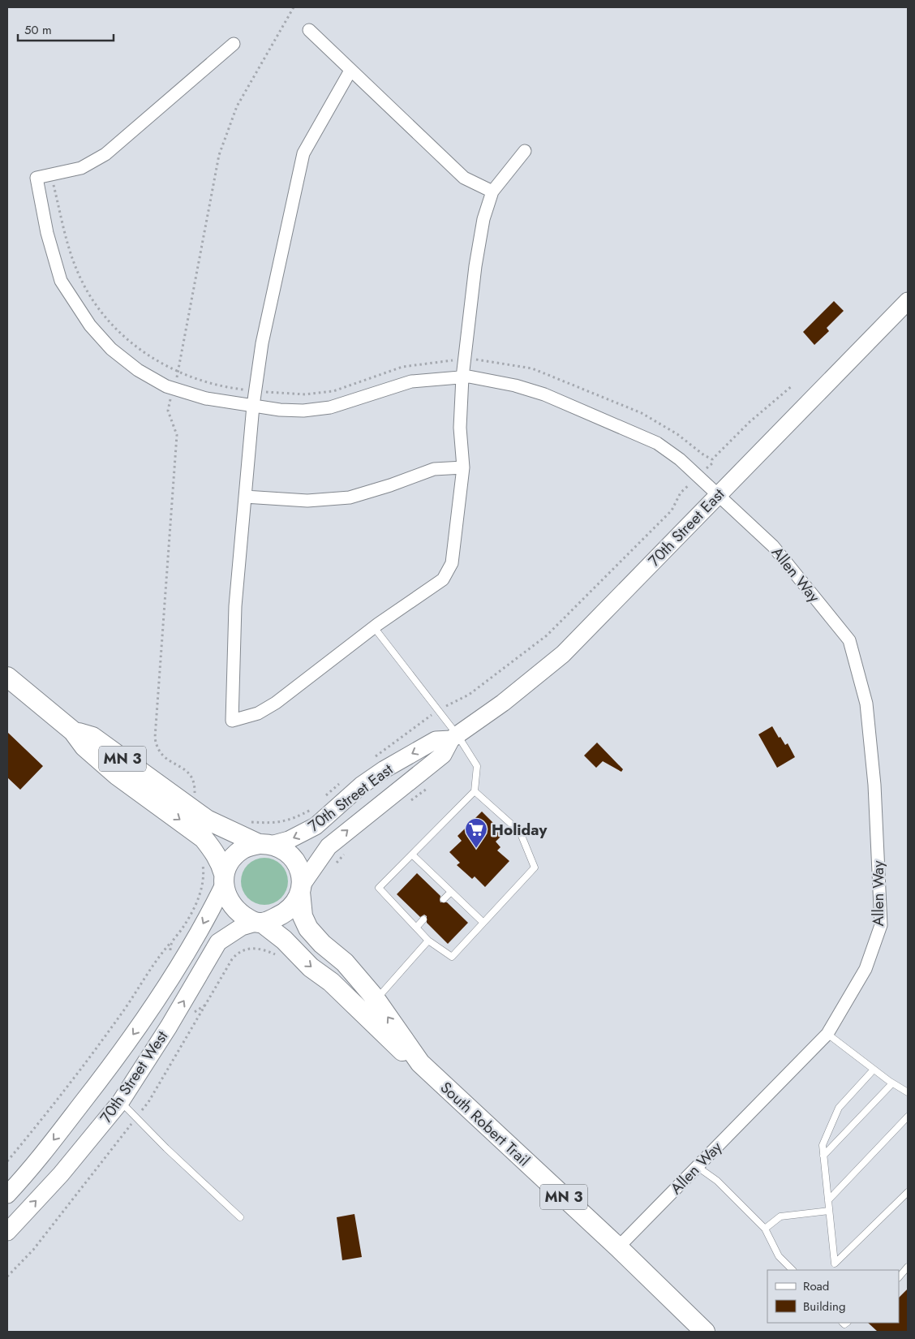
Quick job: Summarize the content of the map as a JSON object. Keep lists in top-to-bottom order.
{
  "streets": {
    "main road": [
      "70th Street East",
      "MN 3",
      "70th Street West",
      "South Robert Trail"
    ],
    "street": ["Allen Way"]
  },
  "crossings": [
    ["70th Street East", "Allen Way"],
    ["70th Street East", "MN 3"],
    ["70th Street East", "70th Street West"],
    ["70th Street East", "South Robert Trail"],
    ["Allen Way", "South Robert Trail"],
    ["MN 3", "70th Street West"],
    ["MN 3", "South Robert Trail"],
    ["70th Street West", "South Robert Trail"]
  ],
  "places": {
    "supermarket": ["Holiday"]
  },
  "legend": ["Road", "Building"],
  "scale_bar": "50 m"
}
